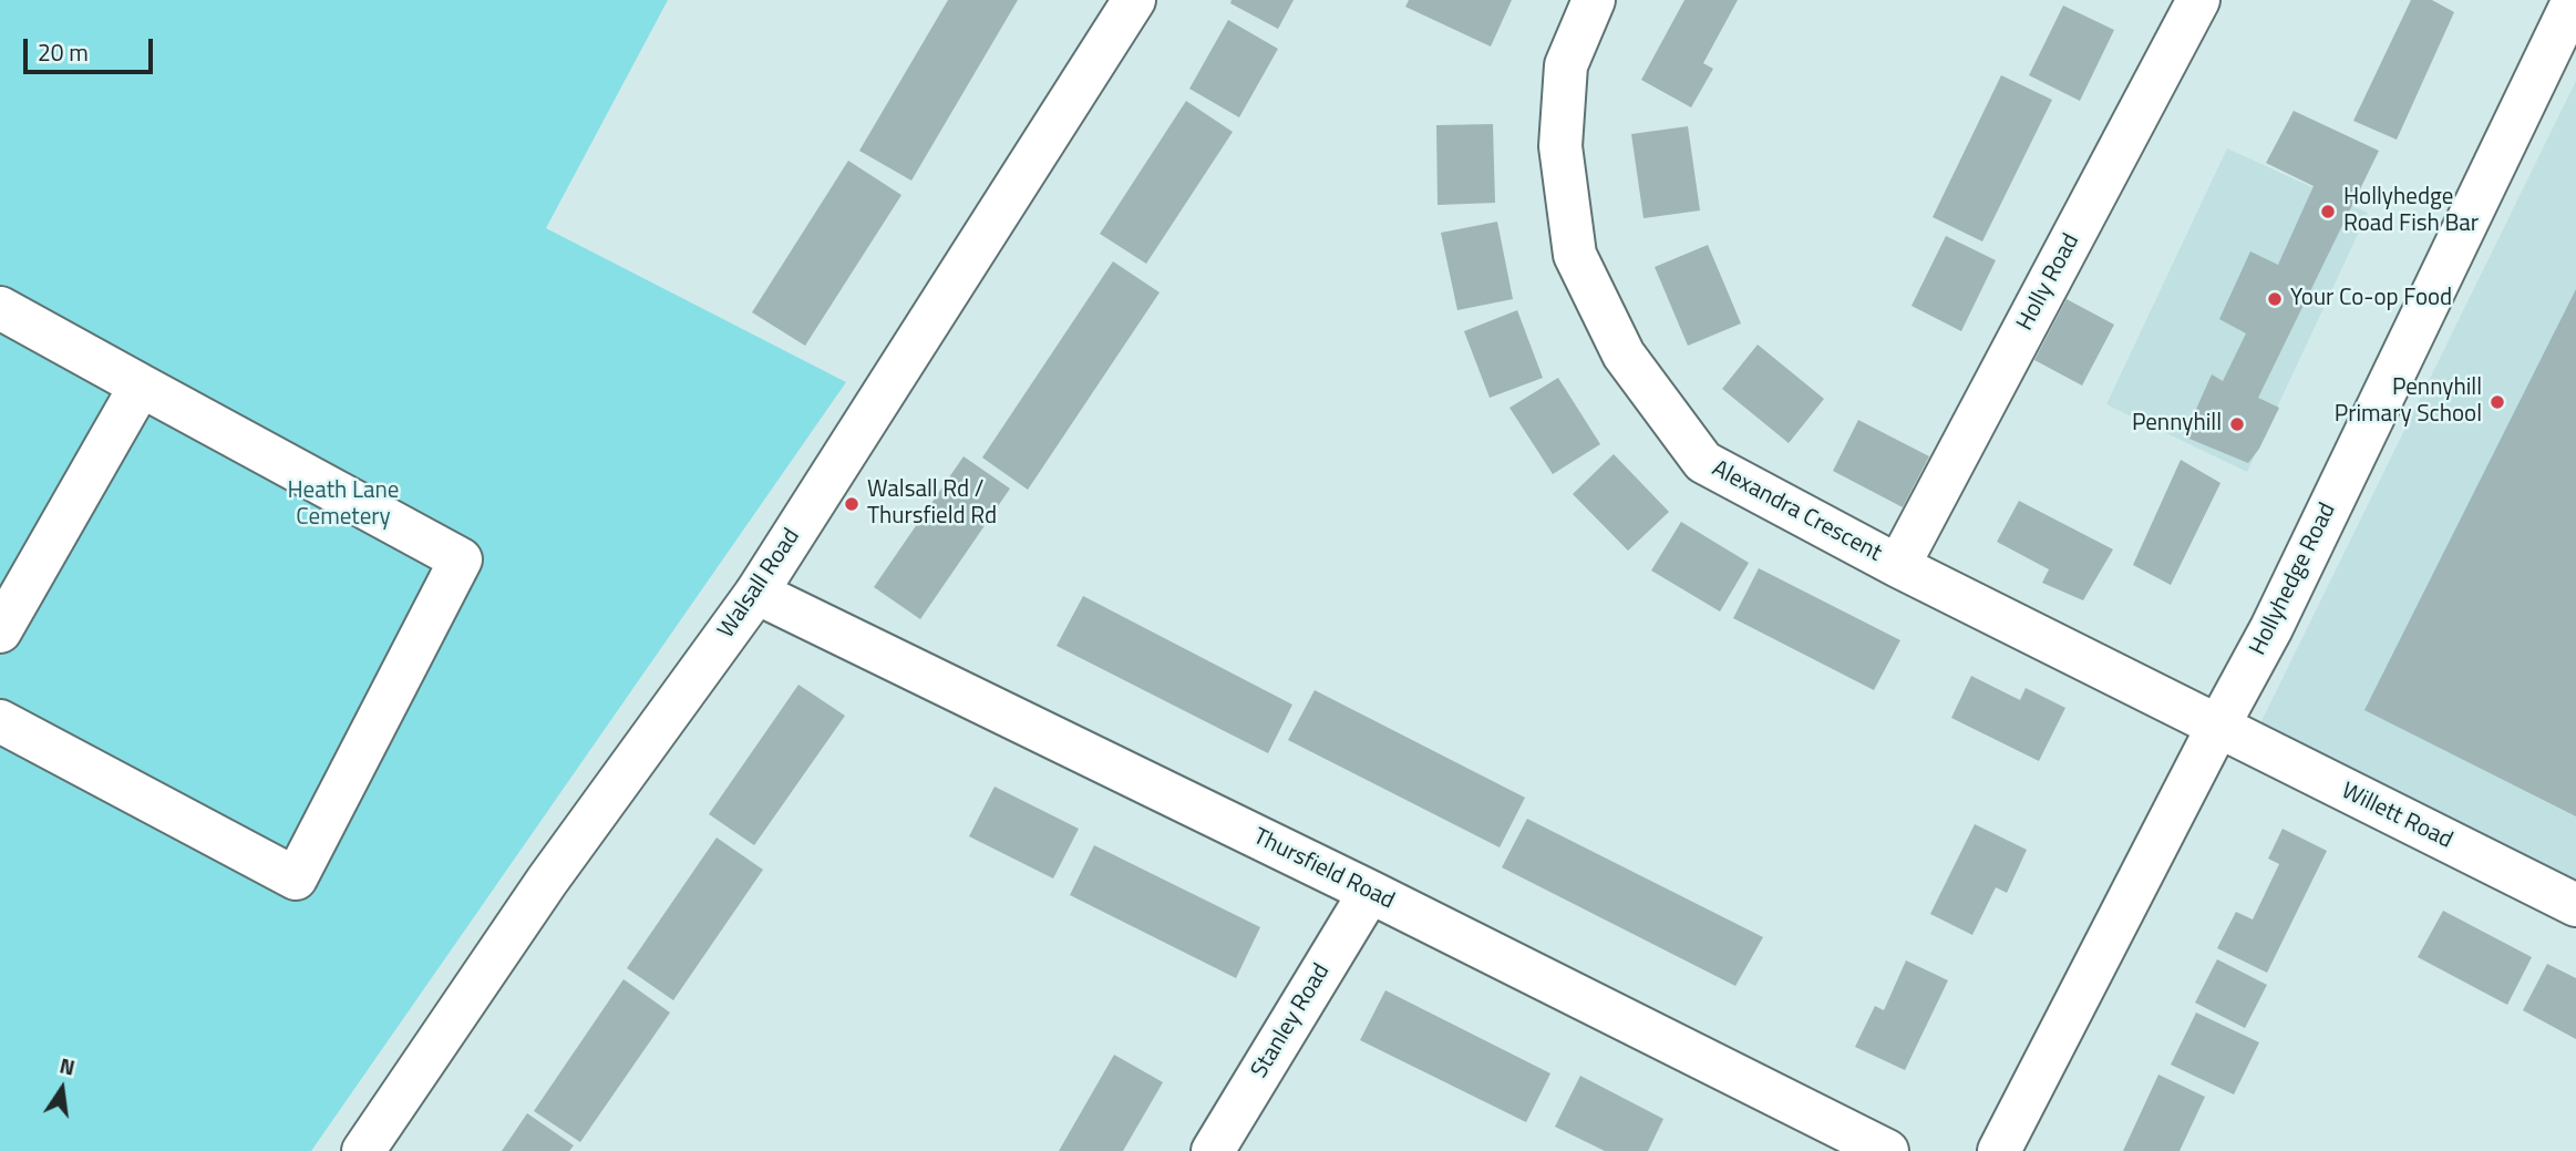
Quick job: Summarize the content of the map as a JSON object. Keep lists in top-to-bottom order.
{
  "streets": {
    "street": [
      "Holly Road",
      "Alexandra Crescent",
      "Hollyhedge Road",
      "Walsall Road",
      "Willett Road",
      "Thursfield Road",
      "Stanley Road"
    ]
  },
  "crossings": [
    ["Holly Road", "Alexandra Crescent"],
    ["Alexandra Crescent", "Hollyhedge Road"],
    ["Alexandra Crescent", "Willett Road"],
    ["Hollyhedge Road", "Willett Road"],
    ["Walsall Road", "Thursfield Road"],
    ["Thursfield Road", "Stanley Road"]
  ],
  "parks": ["Heath Lane Cemetery"],
  "places": [
    "Hollyhedge Road Fish Bar",
    "Your Co-op Food",
    "Pennyhill Primary School",
    "Pennyhill",
    "Walsall Rd / Thursfield Rd"
  ],
  "scale_bar": "20 m",
  "north": "top"
}
